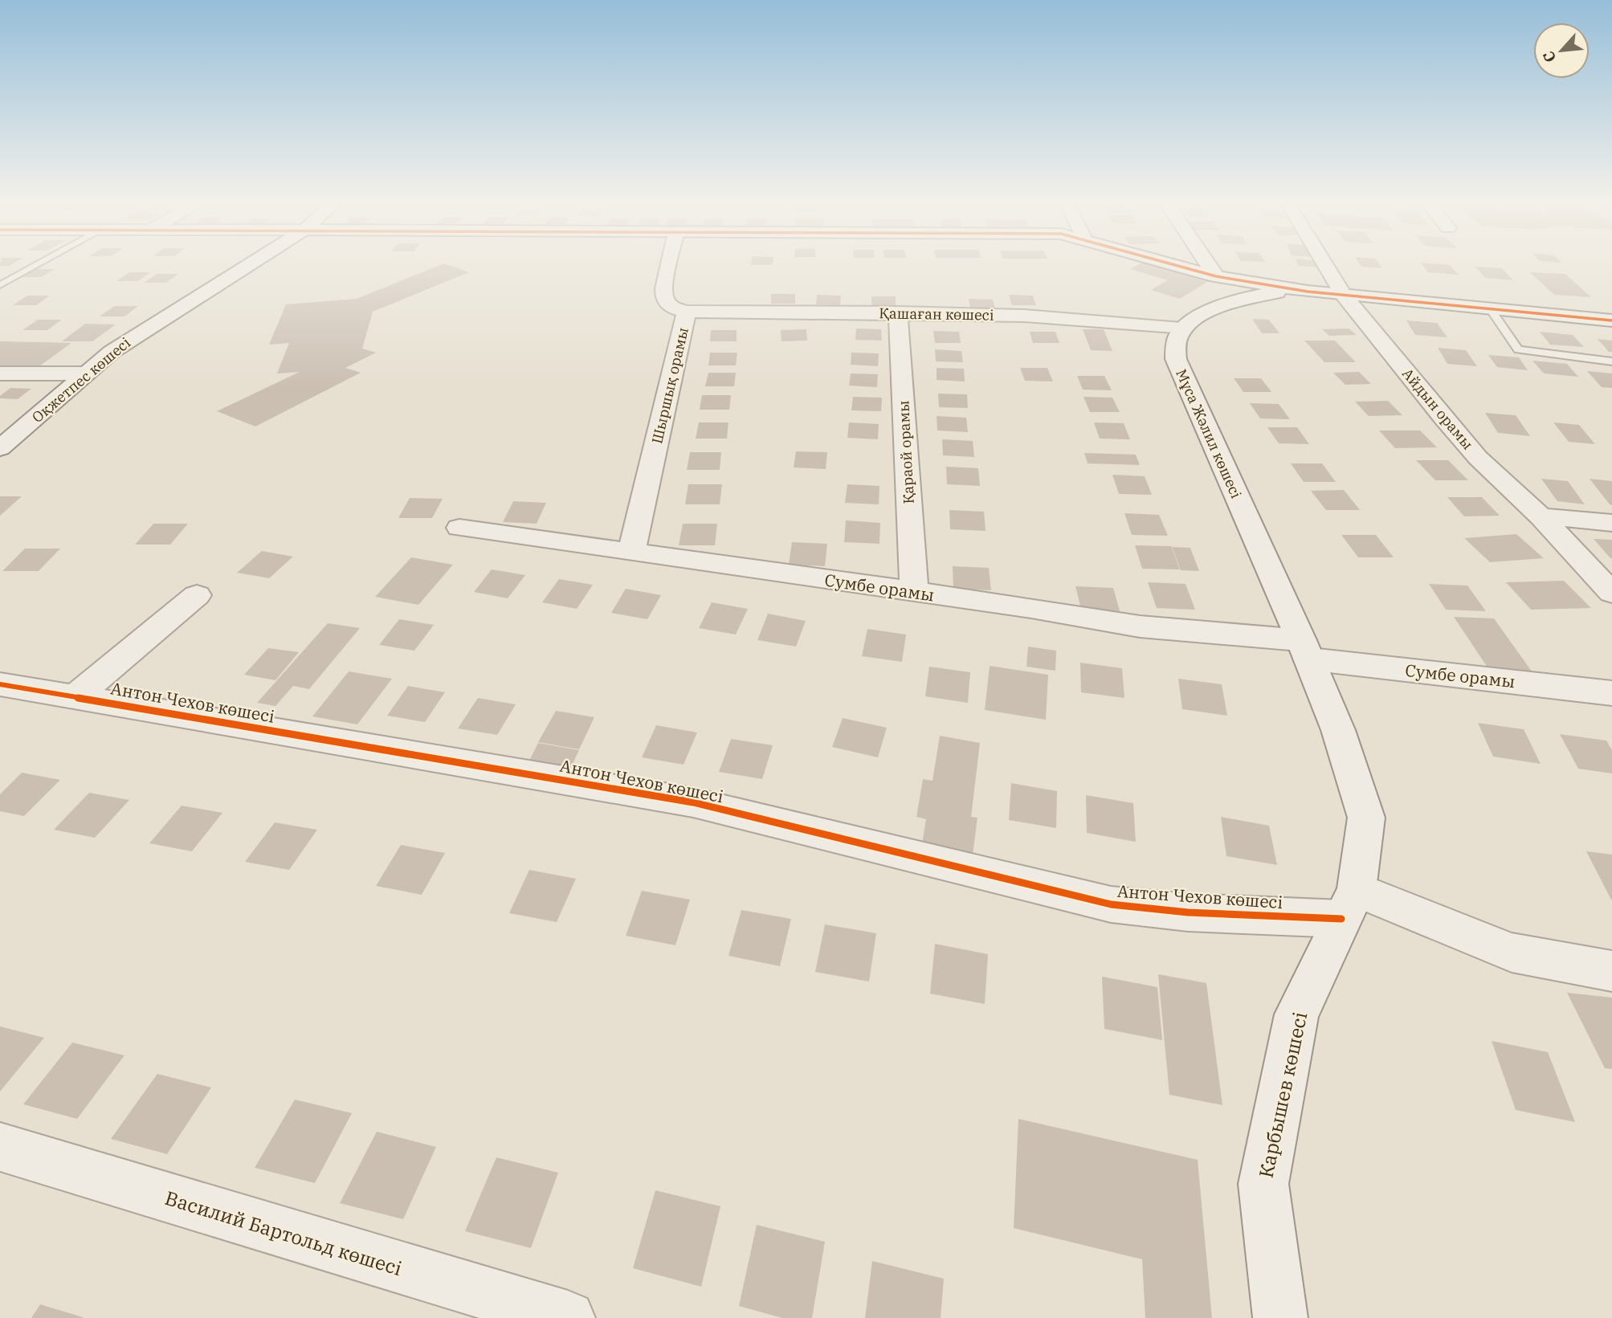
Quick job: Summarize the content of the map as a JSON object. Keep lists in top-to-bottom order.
{
  "streets": {
    "street": [
      "Қашаған көшесі",
      "Оқжетпес көшесі",
      "Шыршық орамы",
      "Айдын орамы",
      "Мұса Жәлил көшесі",
      "Қараой орамы",
      "Сумбе орамы",
      "Антон Чехов көшесі",
      "Карбышев көшесі",
      "Василий Бартольд көшесі"
    ]
  },
  "crossings": [
    ["Қашаған көшесі", "Шыршық орамы"],
    ["Қашаған көшесі", "Мұса Жәлил көшесі"],
    ["Қашаған көшесі", "Қараой орамы"],
    ["Шыршық орамы", "Сумбе орамы"],
    ["Мұса Жәлил көшесі", "Сумбе орамы"],
    ["Мұса Жәлил көшесі", "Карбышев көшесі"],
    ["Қараой орамы", "Сумбе орамы"],
    ["Сумбе орамы", "Карбышев көшесі"],
    ["Антон Чехов көшесі", "Карбышев көшесі"]
  ],
  "north": "bottom left"
}
